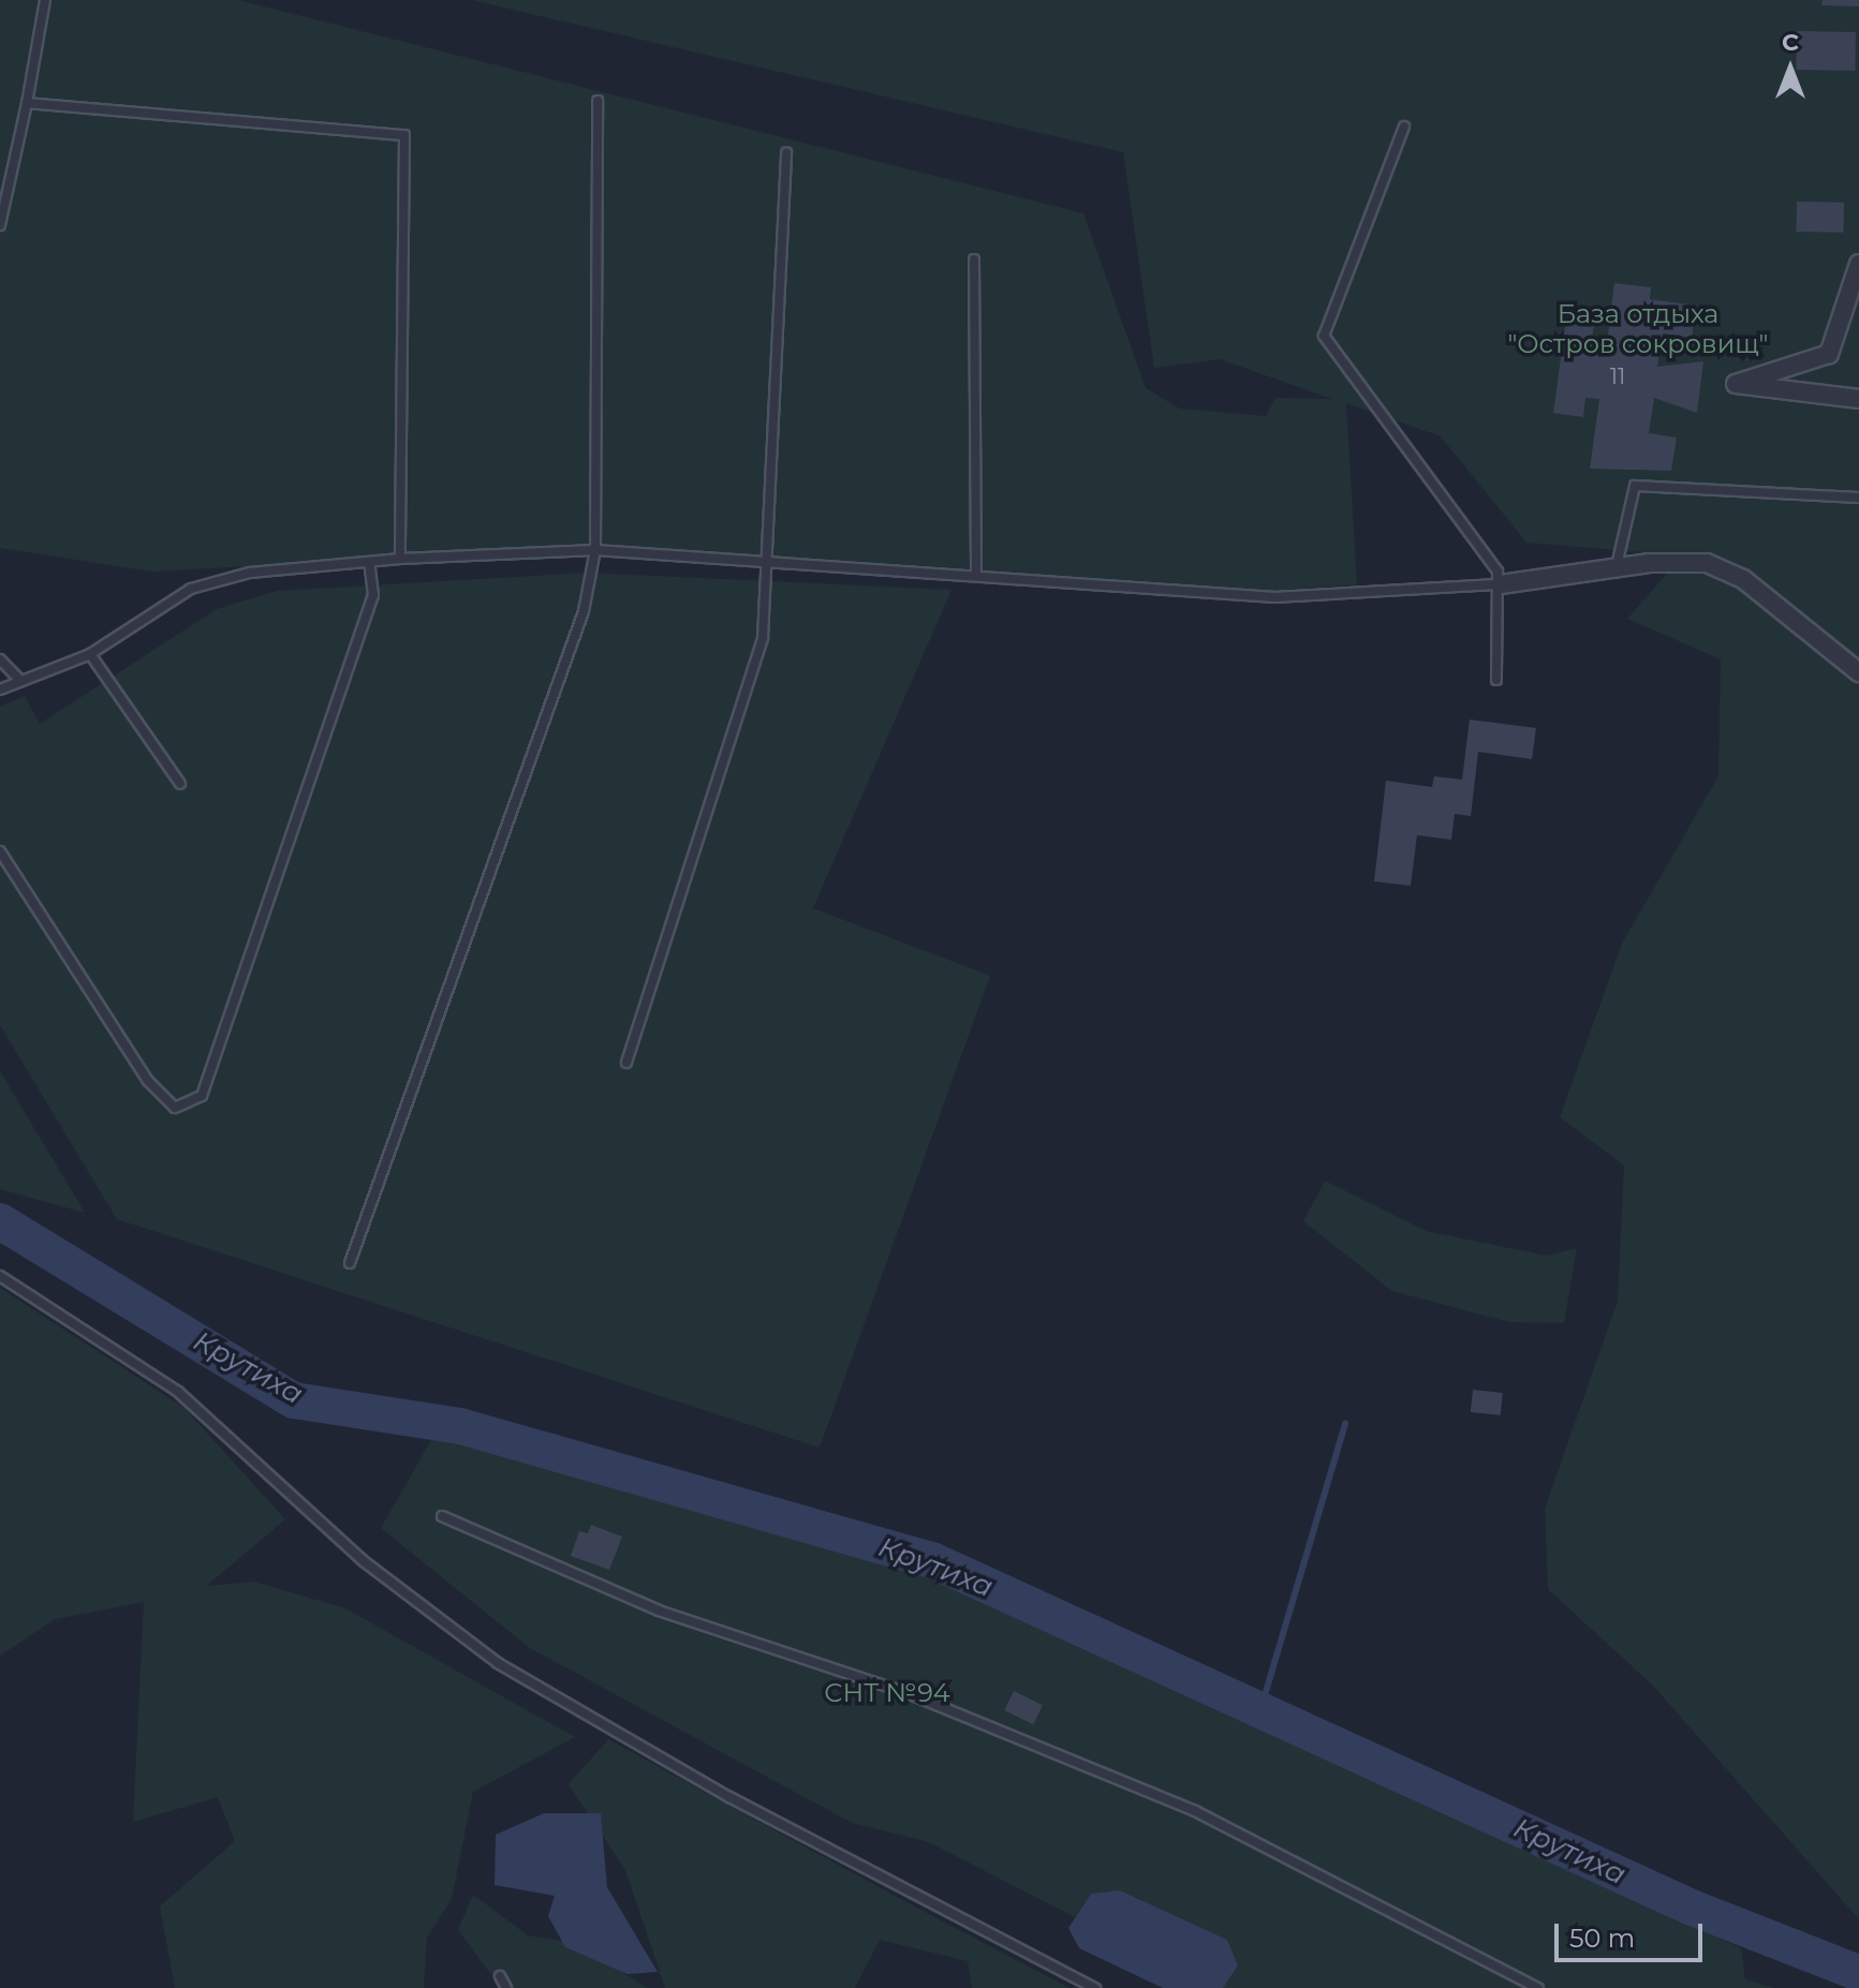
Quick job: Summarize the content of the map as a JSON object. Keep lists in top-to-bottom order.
{
  "water": ["Крутиха"],
  "parks": ["База отдыха \"Остров сокровищ\"", "СНТ №94"],
  "house_numbers": ["11"],
  "scale_bar": "50 m",
  "north": "top"
}
